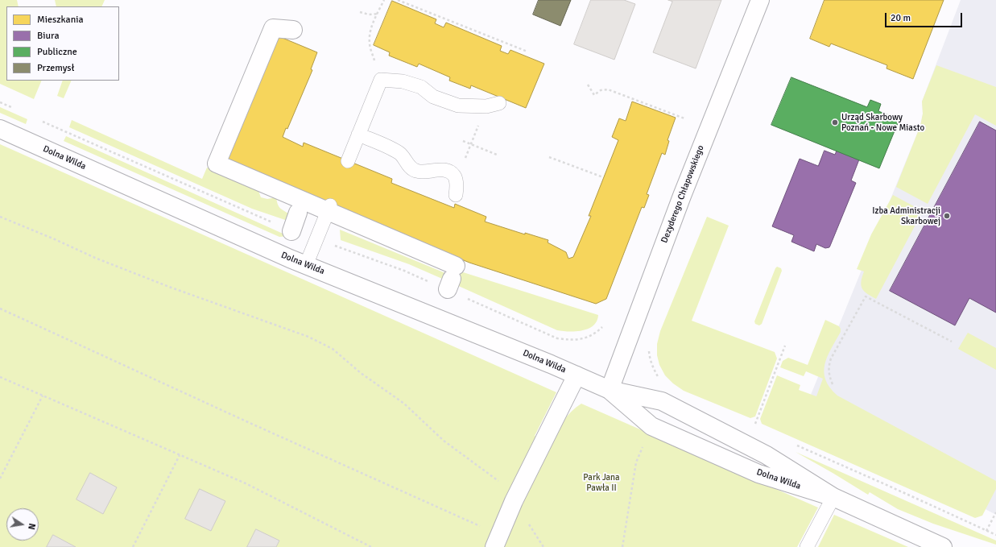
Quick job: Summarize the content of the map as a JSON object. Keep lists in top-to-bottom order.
{
  "streets": {
    "street": ["Dolna Wilda", "Dezyderego Chłapowskiego"]
  },
  "crossings": [
    ["Dolna Wilda", "Dezyderego Chłapowskiego"]
  ],
  "parks": ["Park Jana Pawła II"],
  "places": ["Urząd Skarbowy Poznań - Nowe Miasto", "Izba Administracji Skarbowej"],
  "legend": [
    "Mieszkania",
    "Biura",
    "Publiczne",
    "Przemysł"
  ],
  "scale_bar": "20 m",
  "north": "right"
}
